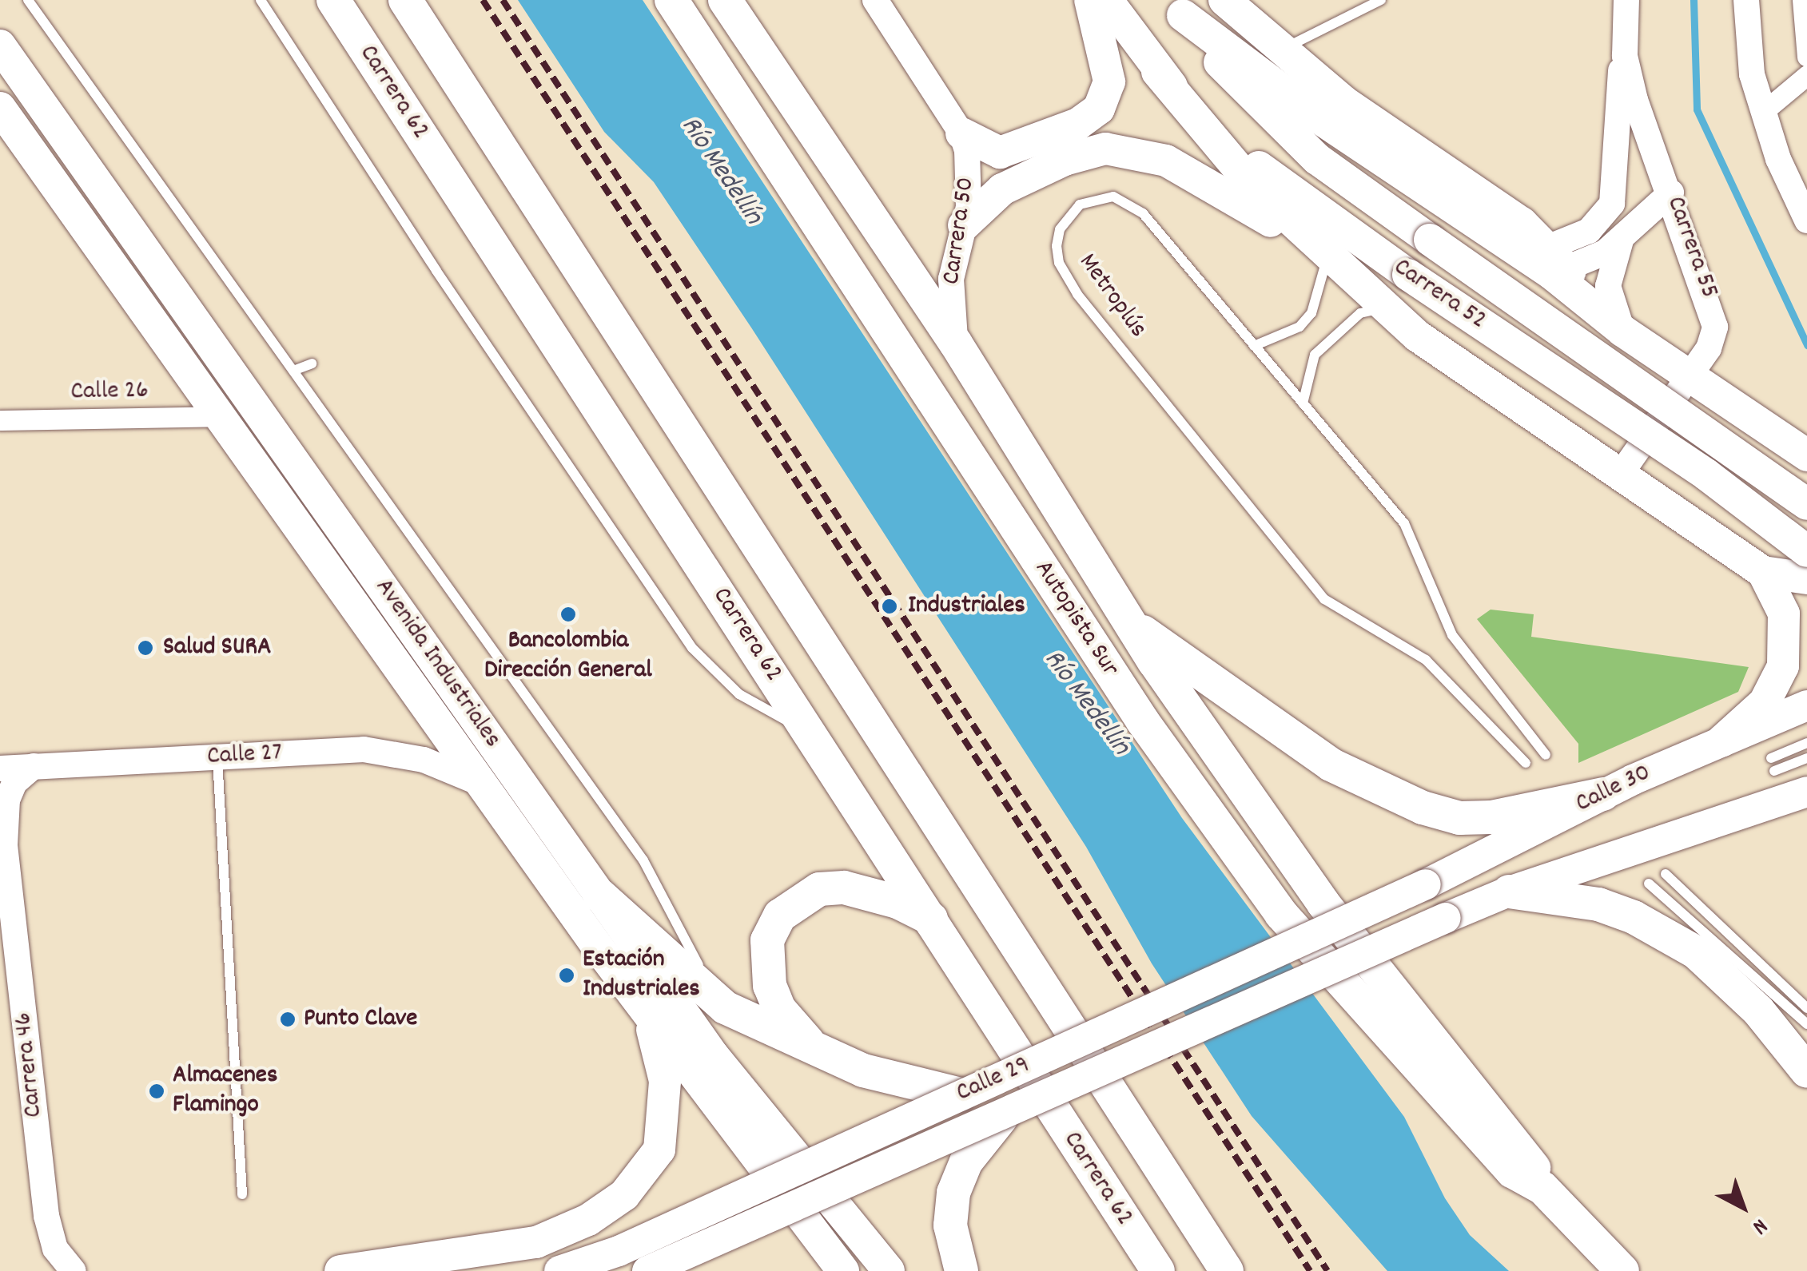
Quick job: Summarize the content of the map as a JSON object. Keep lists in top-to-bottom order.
{
  "streets": {
    "highway": ["Carrera 62", "Autopista Sur"],
    "main road": [
      "Carrera 52",
      "Avenida Industriales",
      "Calle 30",
      "Calle 29"
    ],
    "street": [
      "Carrera 50",
      "Carrera 55",
      "Calle 26",
      "Calle 27",
      "Carrera 46"
    ],
    "lane": ["Metroplús"]
  },
  "crossings": [
    ["Carrera 50", "Autopista Sur"],
    ["Calle 26", "Avenida Industriales"],
    ["Avenida Industriales", "Calle 27"],
    ["Calle 27", "Carrera 46"],
    ["Calle 30", "Calle 29"]
  ],
  "water": ["Río Medellín"],
  "places": [
    "Industriales",
    "Bancolombia Dirección General",
    "Salud SURA",
    "Estación Industriales",
    "Punto Clave",
    "Almacenes Flamingo"
  ],
  "north": "bottom right"
}
